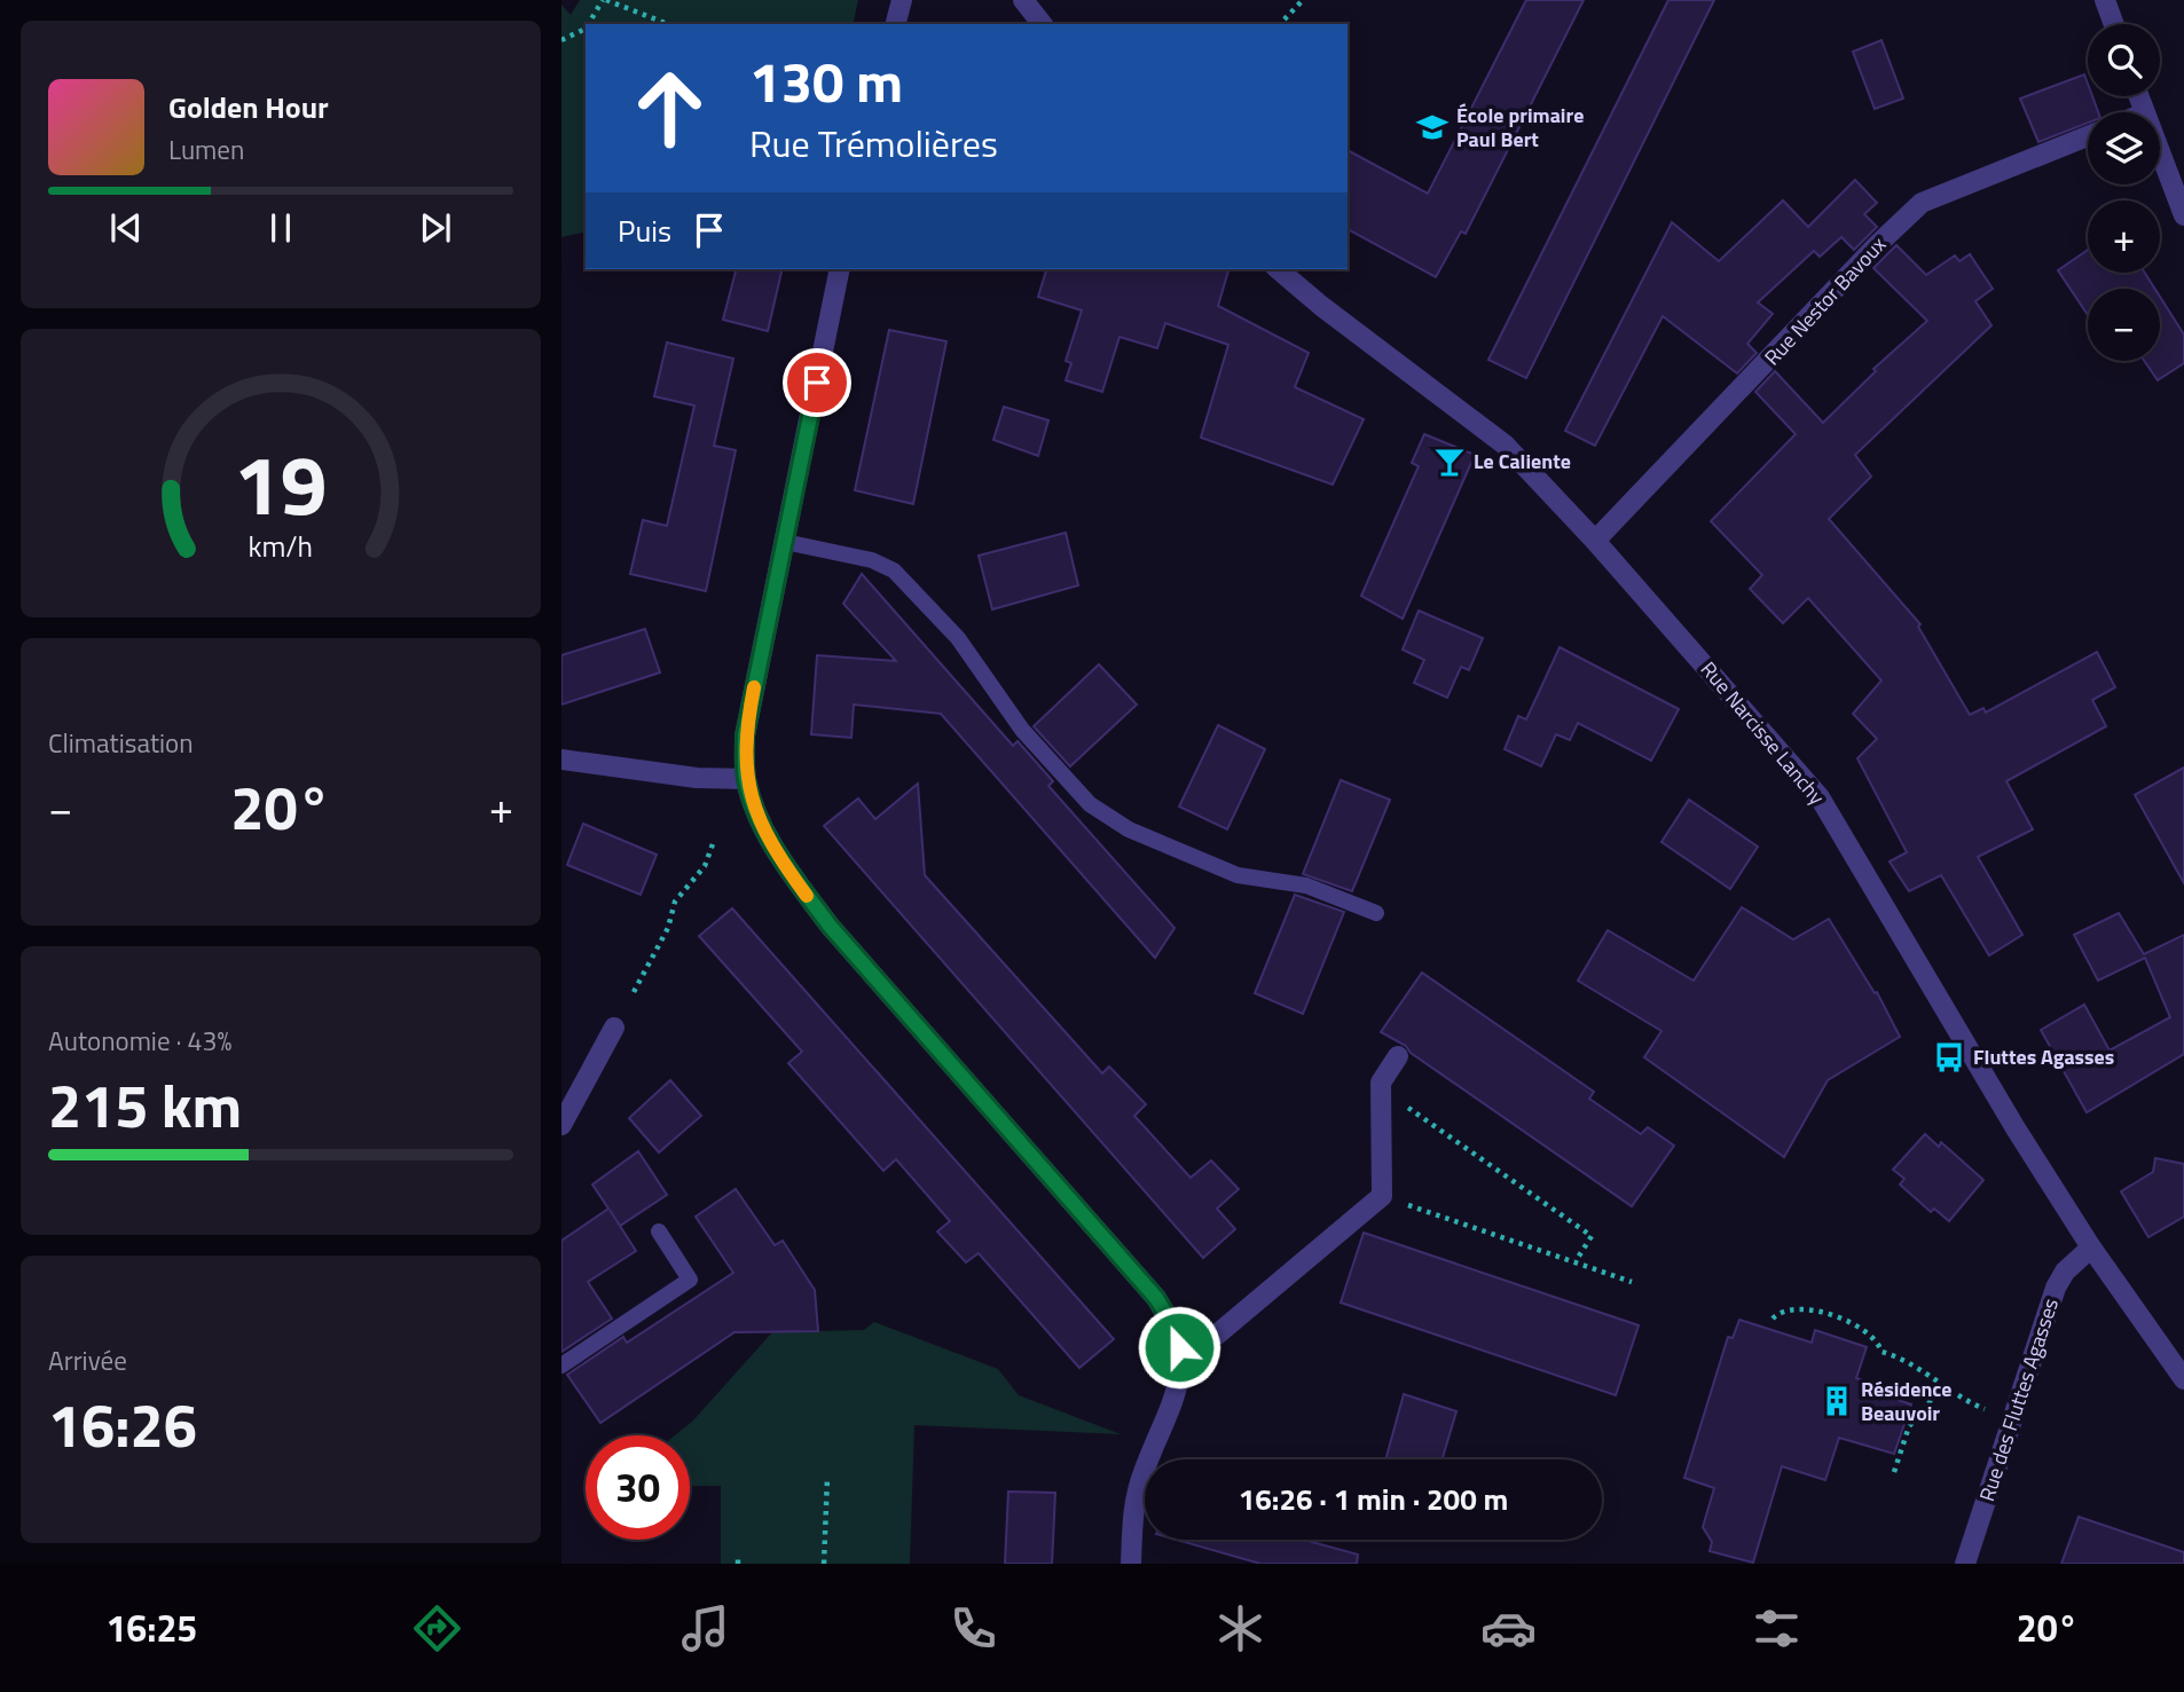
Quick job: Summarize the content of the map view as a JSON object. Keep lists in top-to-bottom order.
{
  "streets": {
    "street": ["Rue Nestor Bavoux", "Rue Narcisse Lanchy", "Rue des Fluttes Agasses"]
  },
  "crossings": [
    ["Rue Nestor Bavoux", "Rue Narcisse Lanchy"],
    ["Rue Narcisse Lanchy", "Rue des Fluttes Agasses"]
  ],
  "places": {
    "school or university": ["École primaire Paul Bert"],
    "bar": ["Le Caliente"],
    "bus stop": ["Fluttes Agasses"],
    "building": ["Résidence Beauvoir"]
  },
  "page": {
    "map_buttons": ["+", "−"],
    "turn": ["130 m", "Rue Trémolières"],
    "song": ["Golden Hour", "Lumen"],
    "then": "Puis",
    "tile": [
      "Climatisation",
      ["Autonomie · 43%", "215 km"],
      ["Arrivée", "16:26"]
    ],
    "heat": ["−", "20°", "+"],
    "limit": "30",
    "trip": "16:26 · 1 min · 200 m",
    "tabs": ["16:25", "20°"],
    "gauge": ["19", "km/h"]
  }
}
